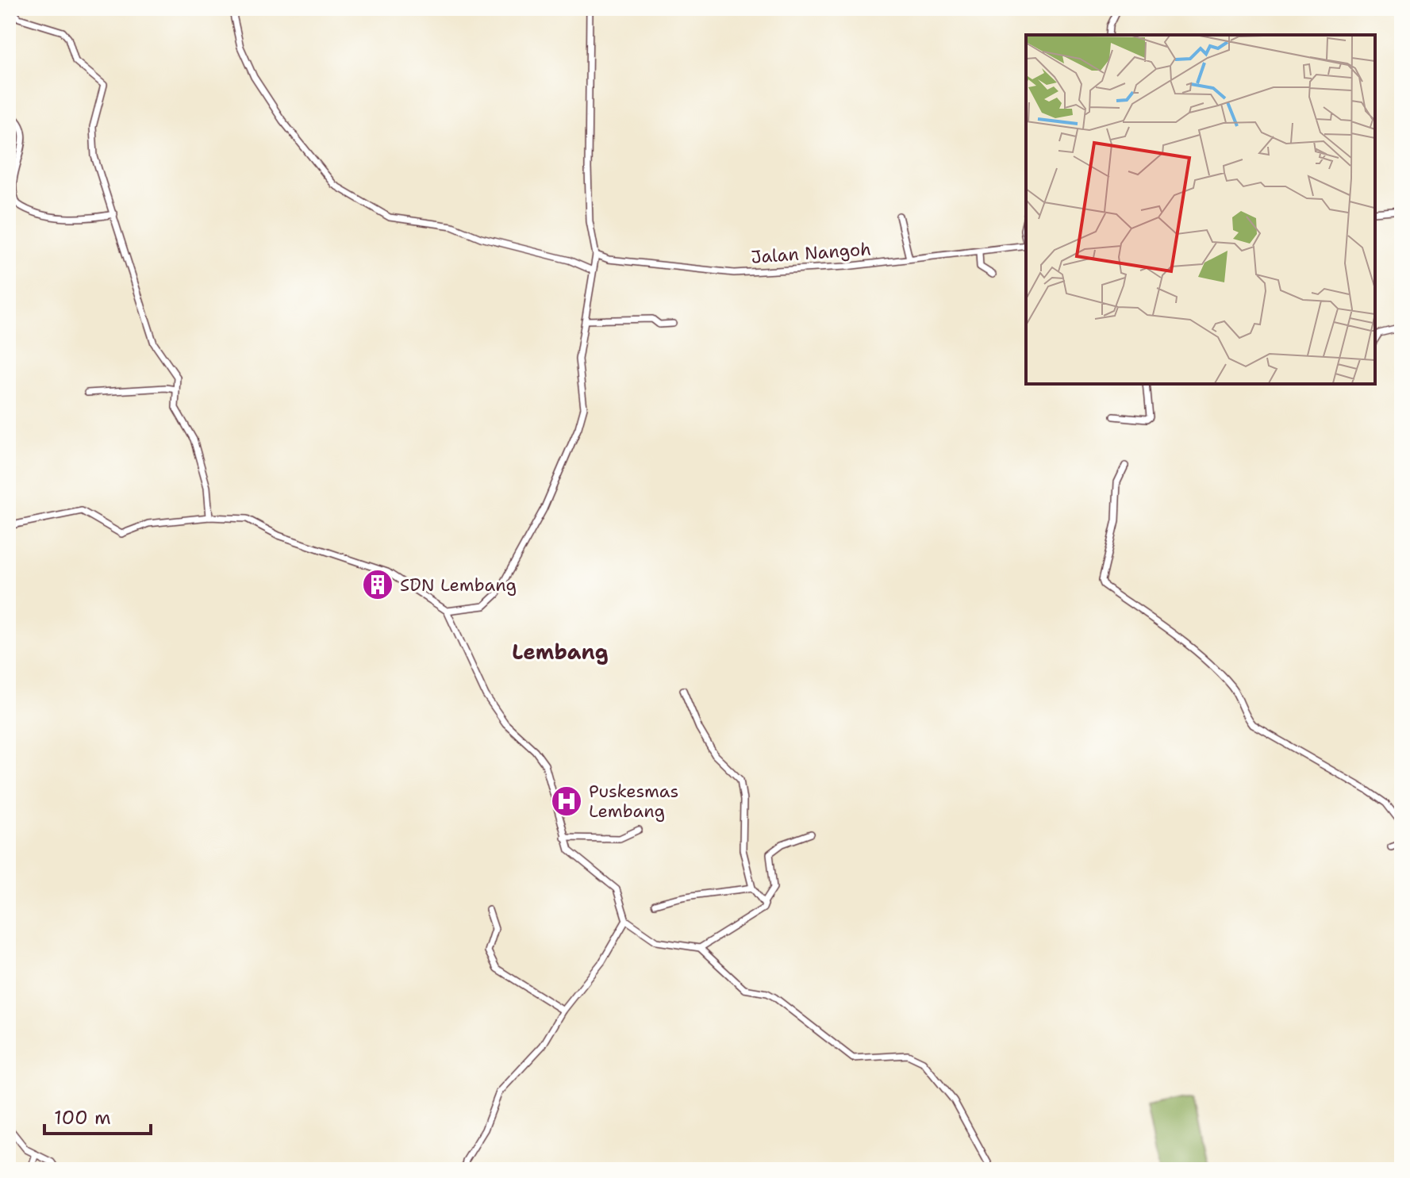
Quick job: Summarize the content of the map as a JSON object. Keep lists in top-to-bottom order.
{
  "streets": {
    "street": ["Jalan Nangoh"]
  },
  "districts": ["Lembang"],
  "places": {
    "building": ["SDN Lembang"],
    "hospital": ["Puskesmas Lembang"]
  },
  "scale_bar": "100 m"
}
